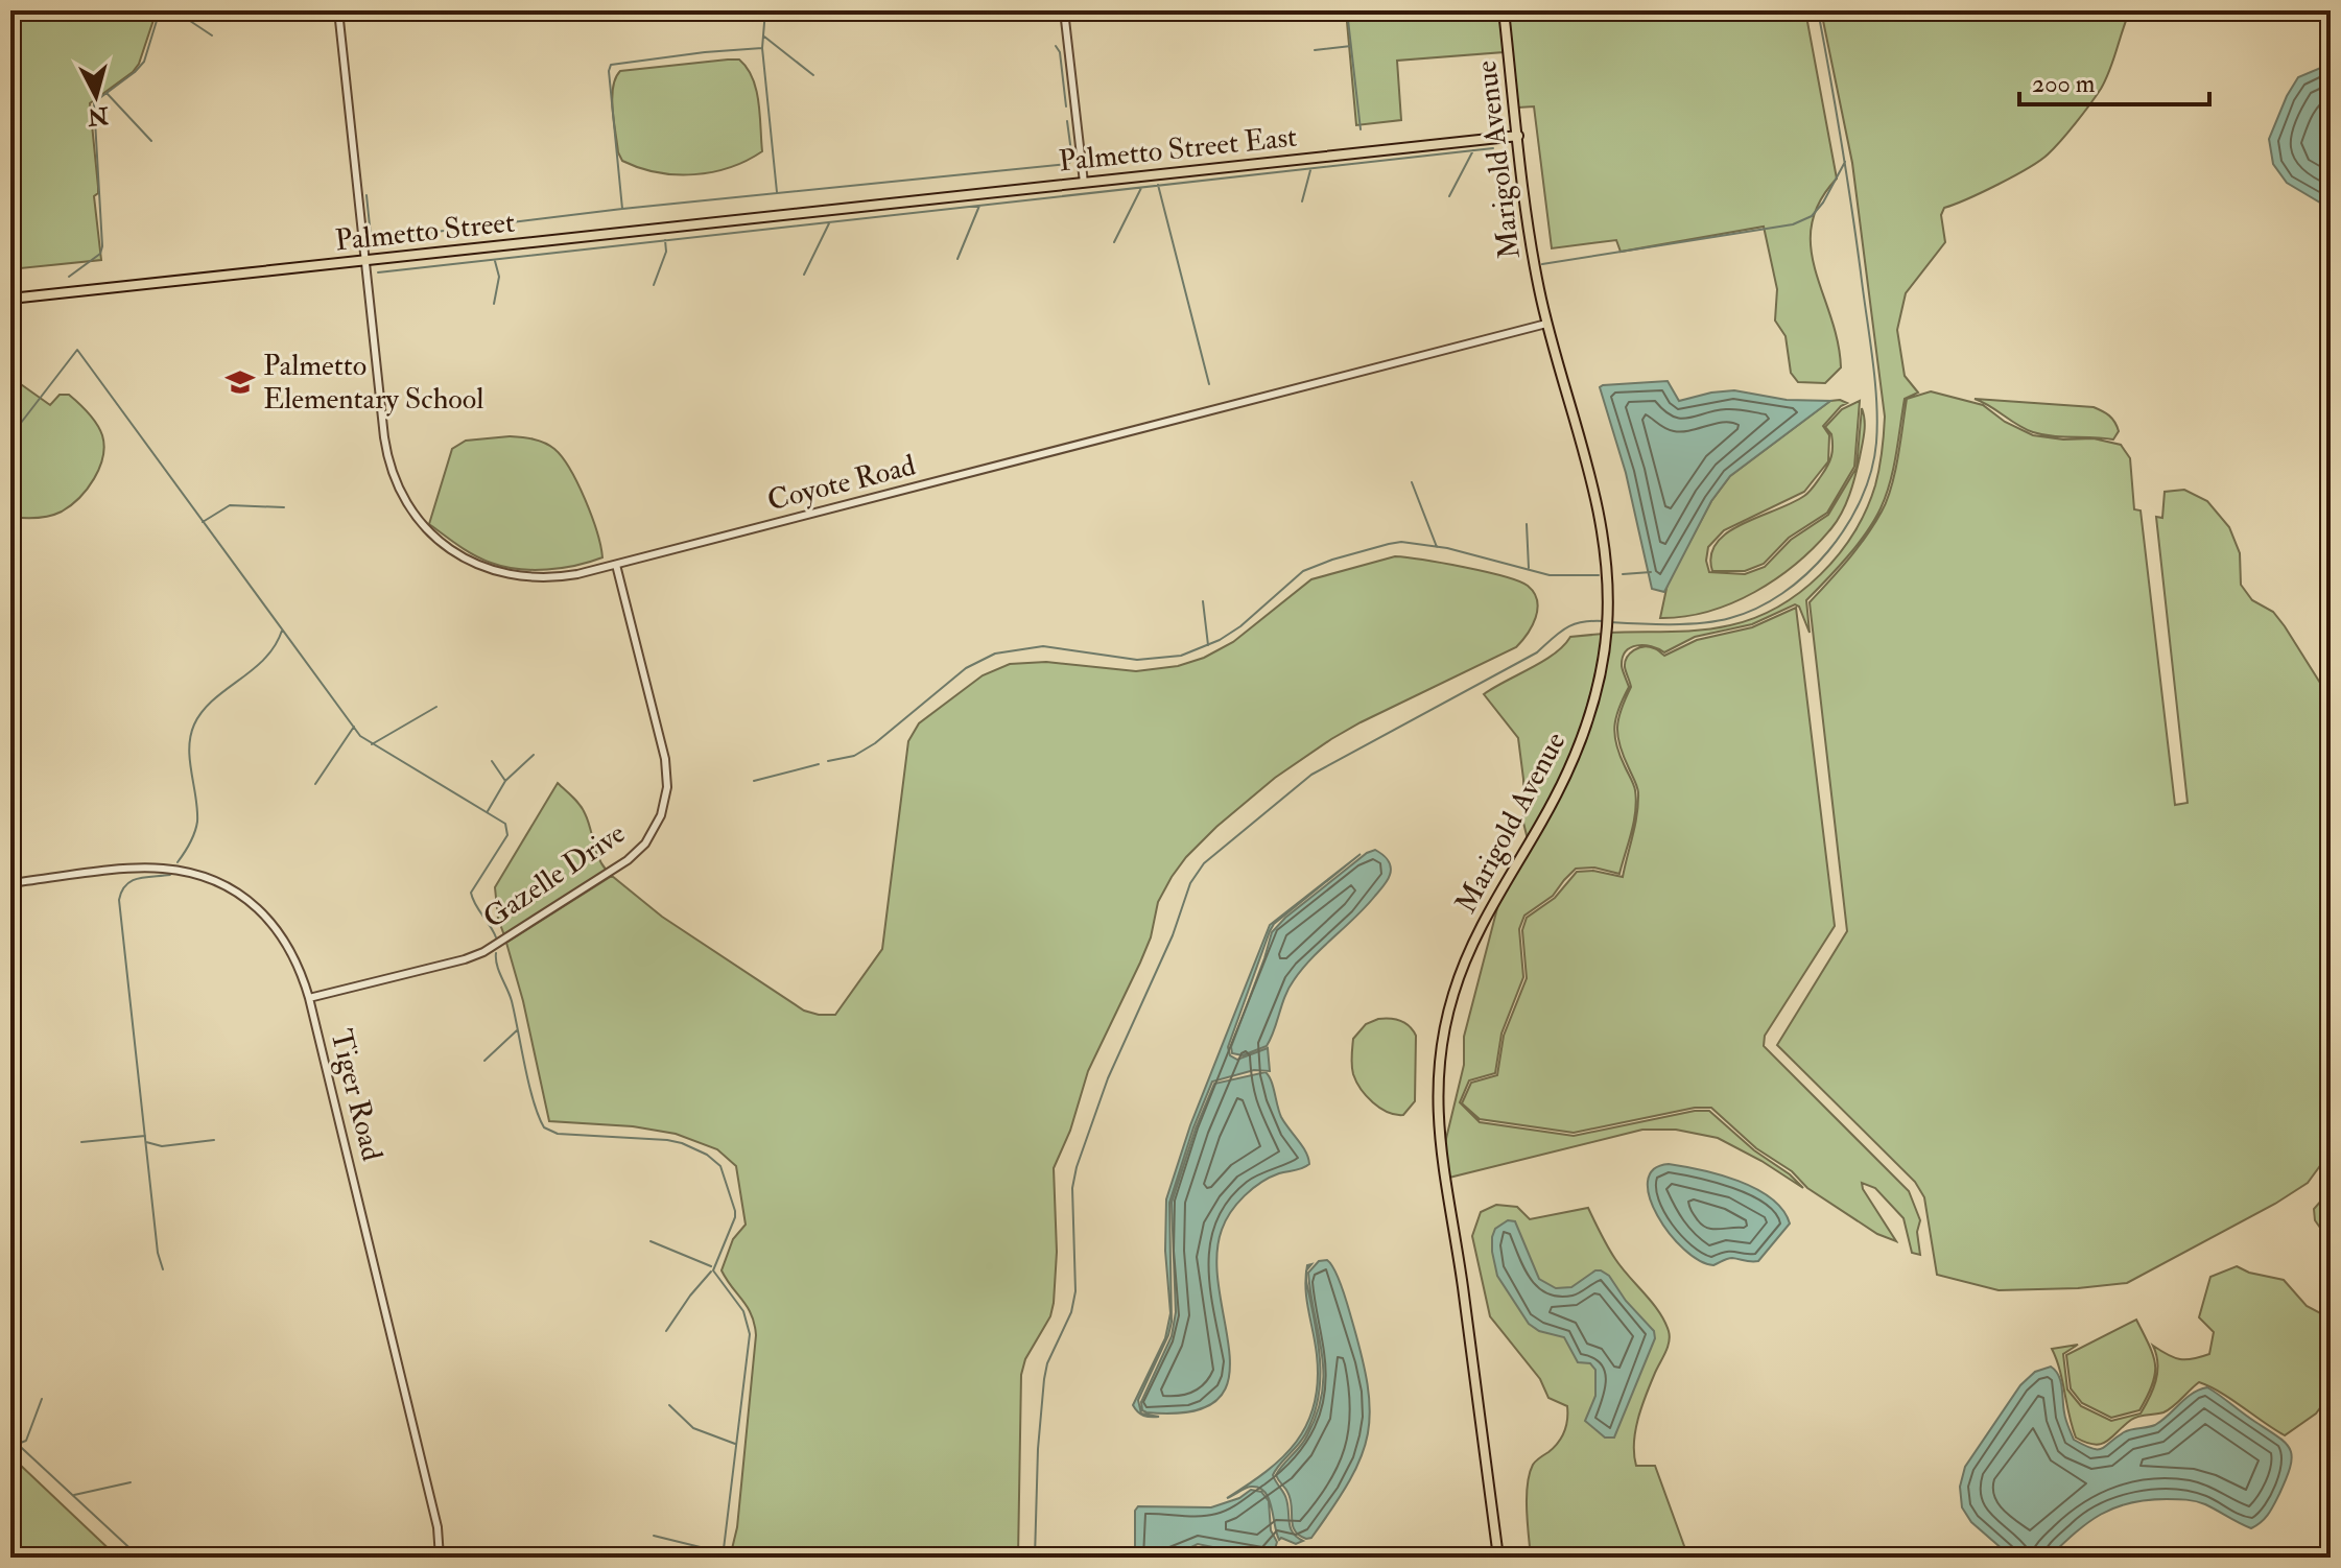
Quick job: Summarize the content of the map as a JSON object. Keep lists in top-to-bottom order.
{
  "streets": {
    "main road": ["Palmetto Street East", "Marigold Avenue", "Palmetto Street"],
    "street": ["Coyote Road", "Gazelle Drive", "Tiger Road"]
  },
  "crossings": [
    ["Palmetto Street East", "Marigold Avenue"],
    ["Palmetto Street East", "Palmetto Street"],
    ["Marigold Avenue", "Coyote Road"],
    ["Palmetto Street", "Coyote Road"],
    ["Coyote Road", "Gazelle Drive"],
    ["Gazelle Drive", "Tiger Road"]
  ],
  "places": {
    "school or university": ["Palmetto Elementary School"]
  },
  "scale_bar": "200 m",
  "north": "bottom"
}
